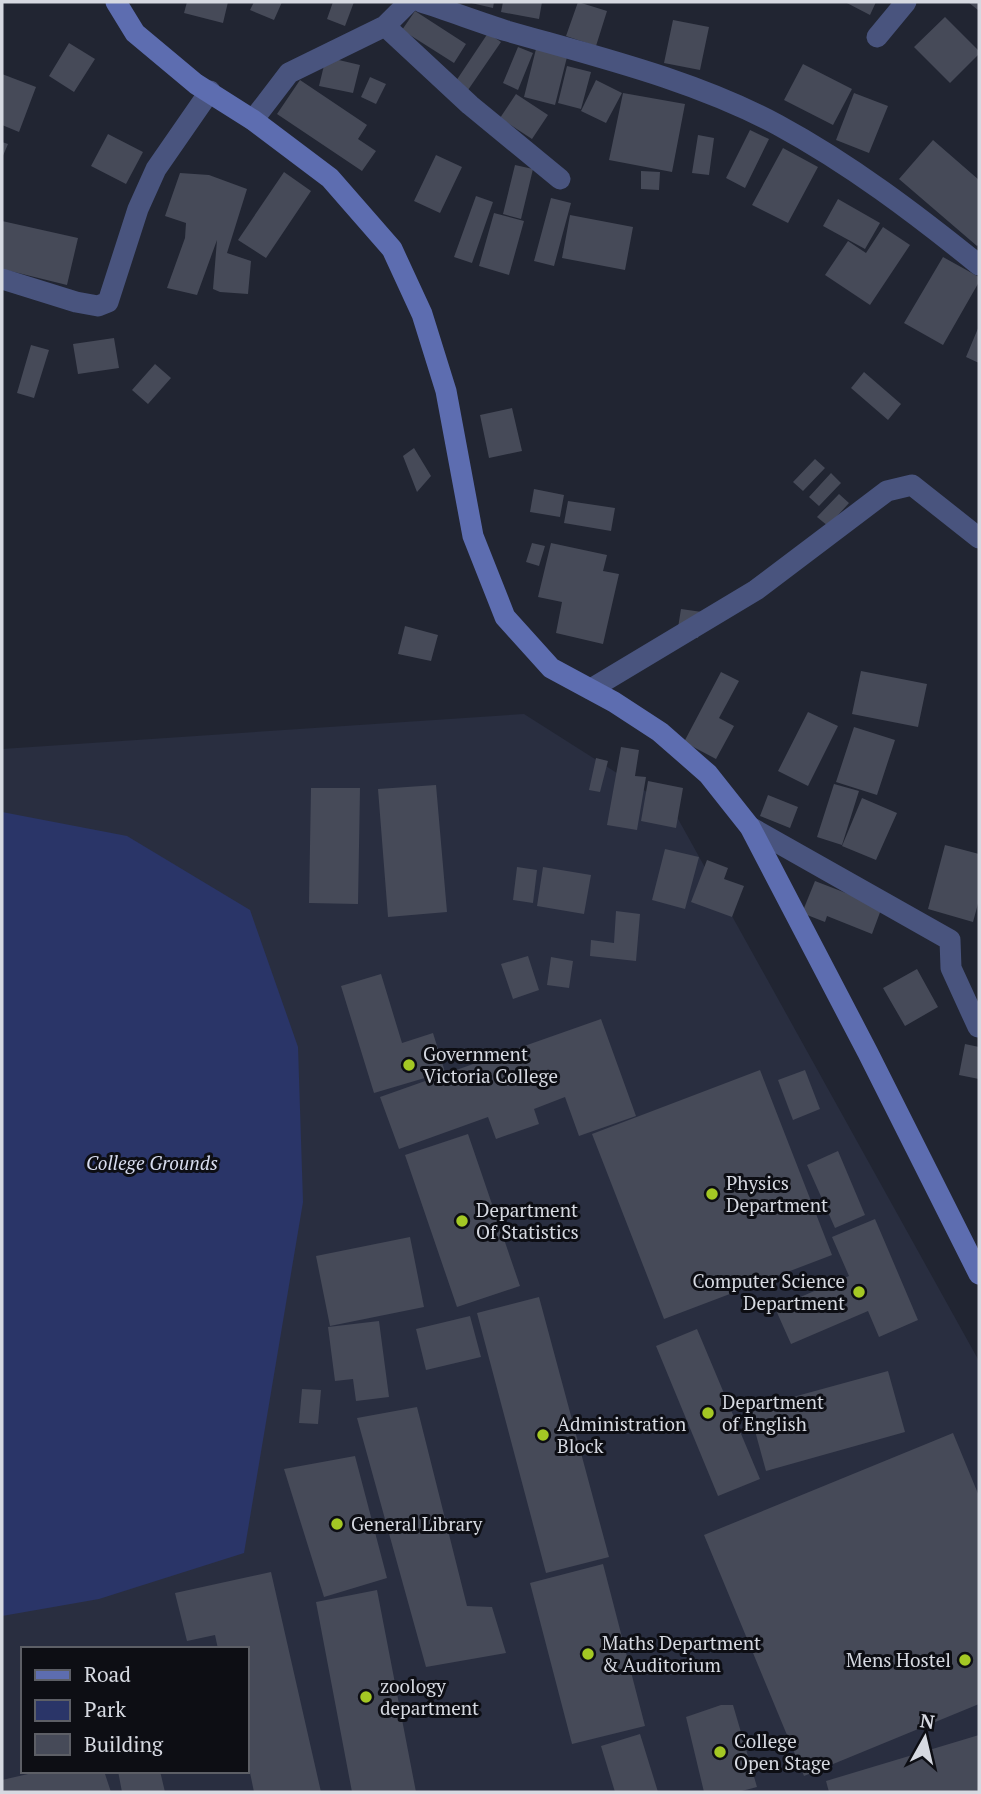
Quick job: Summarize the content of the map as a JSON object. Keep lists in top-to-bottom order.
{
  "parks": ["College Grounds"],
  "places": [
    "Government Victoria College",
    "Physics Department",
    "Department Of Statistics",
    "Computer Science Department",
    "Department of English",
    "Administration Block",
    "General Library",
    "Maths Department & Auditorium",
    "Mens Hostel",
    "zoology department",
    "College Open Stage"
  ],
  "legend": ["Road", "Park", "Building"],
  "north": "top"
}
